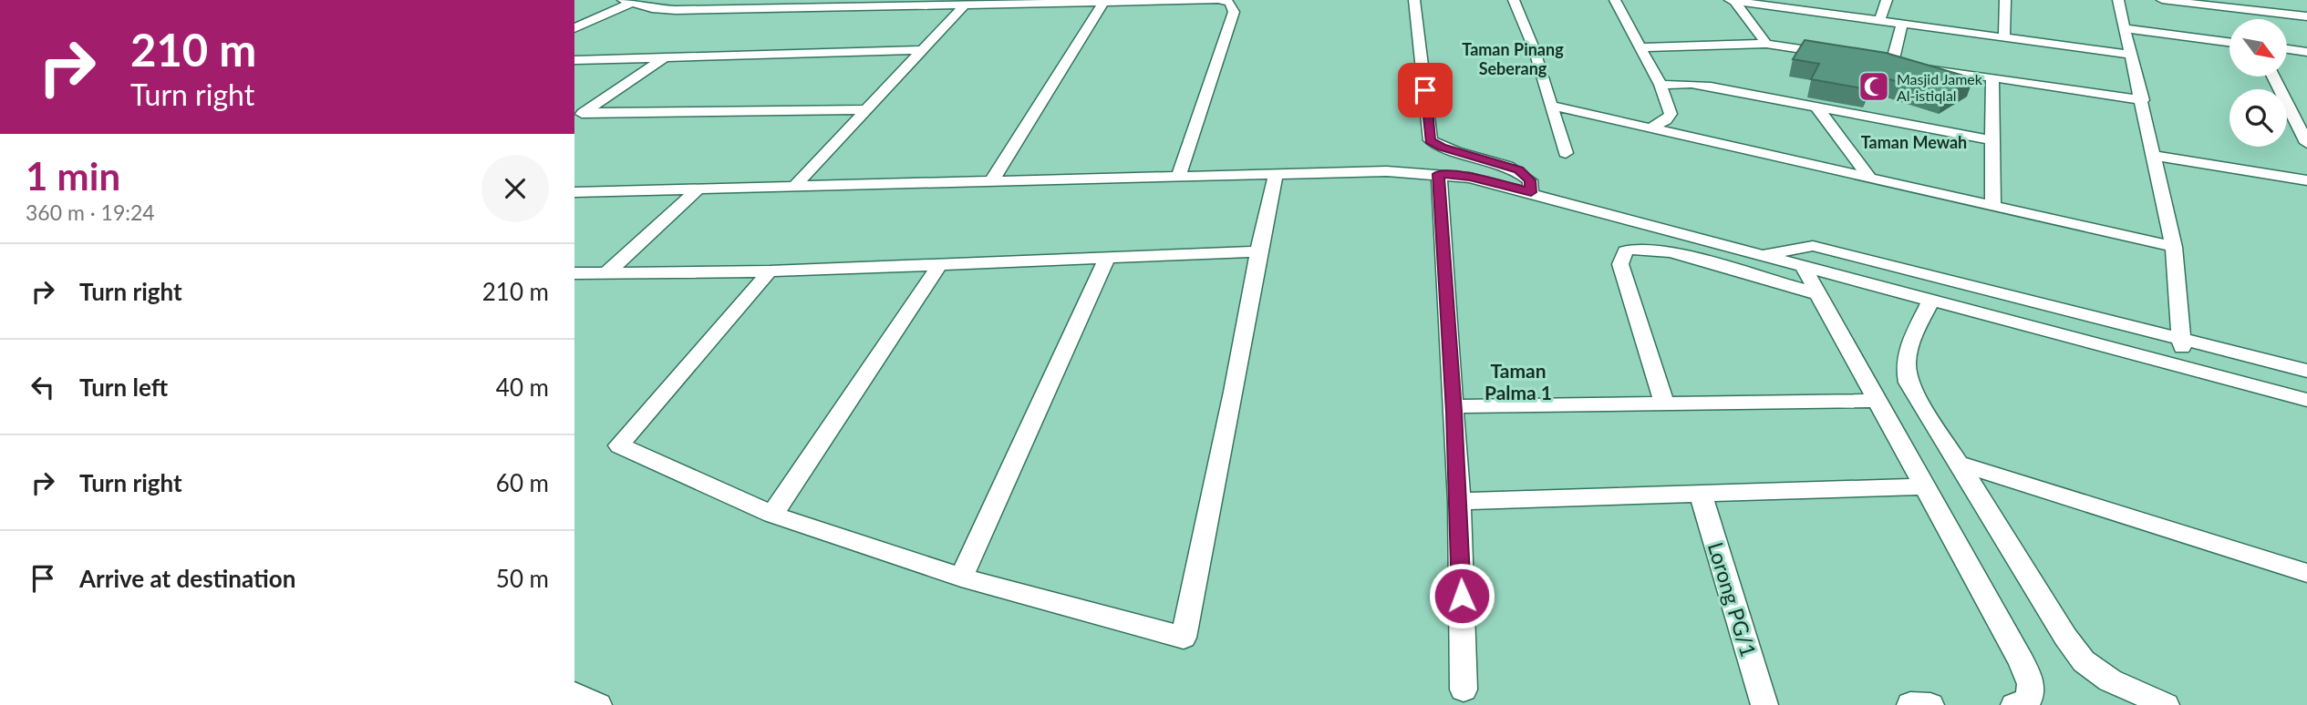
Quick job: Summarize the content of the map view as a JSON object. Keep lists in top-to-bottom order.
{
  "streets": {
    "street": ["Lorong PG/1"]
  },
  "districts": ["Taman Pinang Seberang", "Taman Mewah", "Taman Palma 1"],
  "places": {
    "mosque": ["Masjid Jamek Al-istiqlal"]
  },
  "north": "bottom right",
  "page": {
    "turn": ["210 m", "Turn right"],
    "heading": ["1 min", "360 m · 19:24"],
    "list": [
      {
        "name": "Turn right",
        "value": "210 m"
      },
      {
        "name": "Turn left",
        "value": "40 m"
      },
      {
        "name": "Turn right",
        "value": "60 m"
      },
      {
        "name": "Arrive at destination",
        "value": "50 m"
      }
    ]
  }
}
